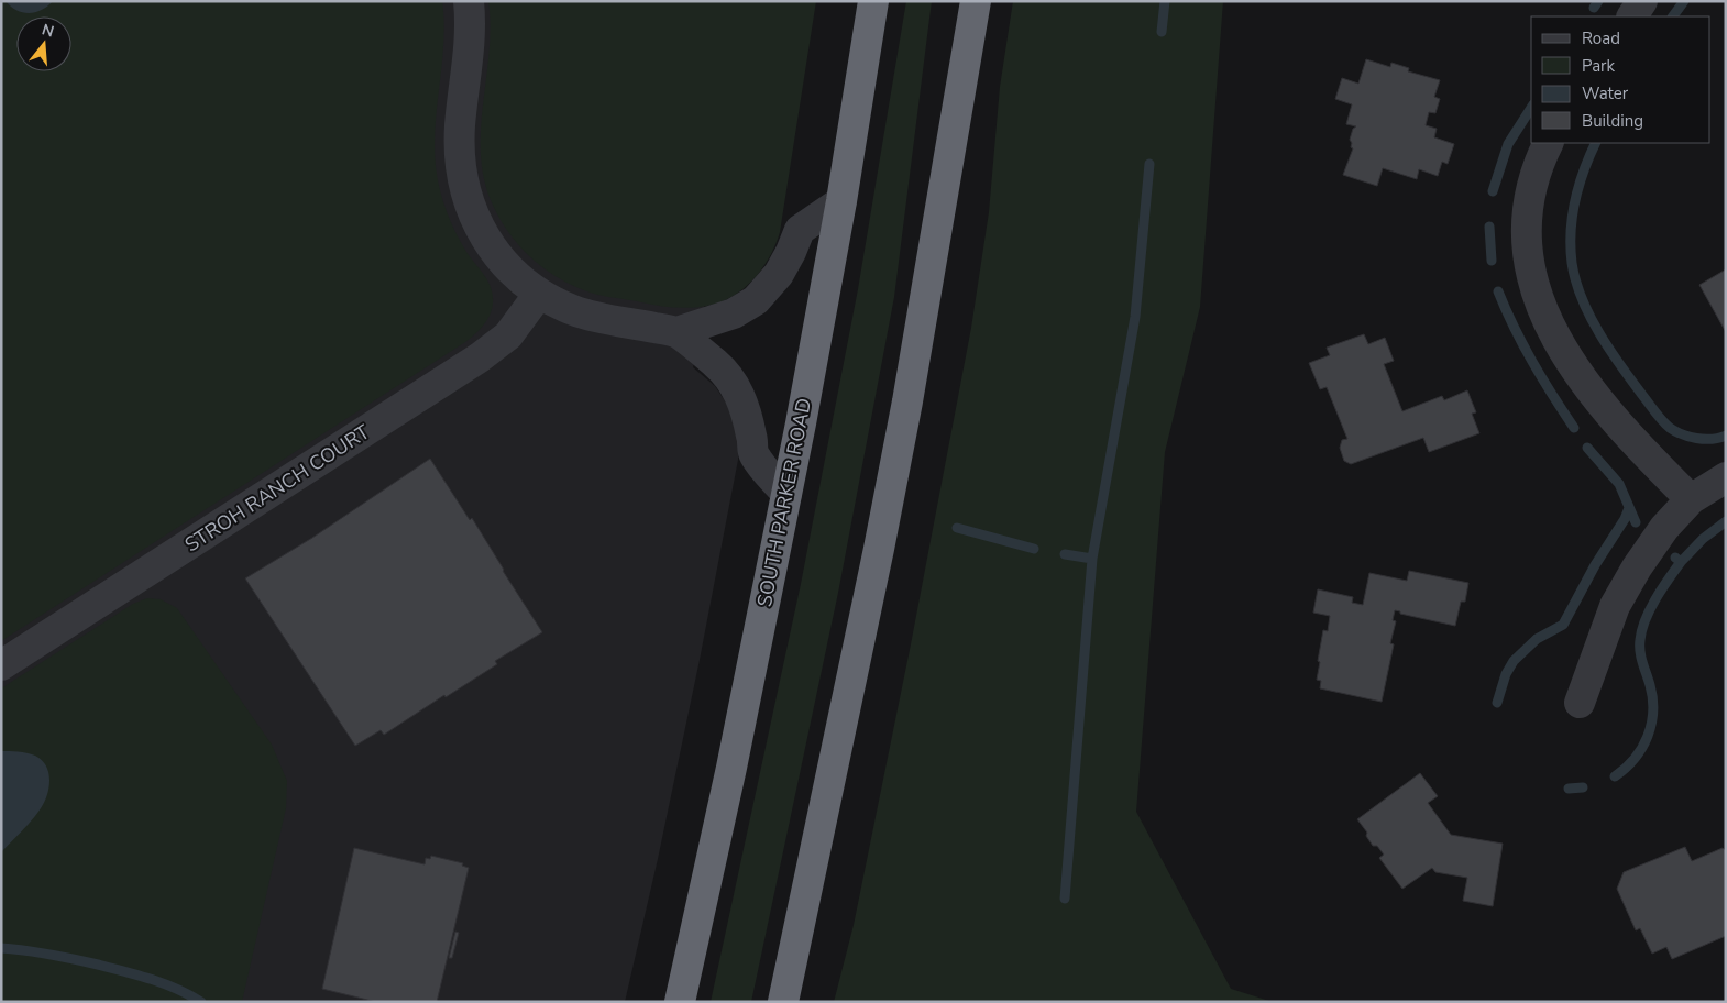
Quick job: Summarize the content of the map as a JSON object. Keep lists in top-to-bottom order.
{
  "streets": {
    "highway": ["SOUTH PARKER ROAD"],
    "street": ["STROH RANCH COURT"]
  },
  "legend": [
    "Road",
    "Park",
    "Water",
    "Building"
  ],
  "north": "top"
}
